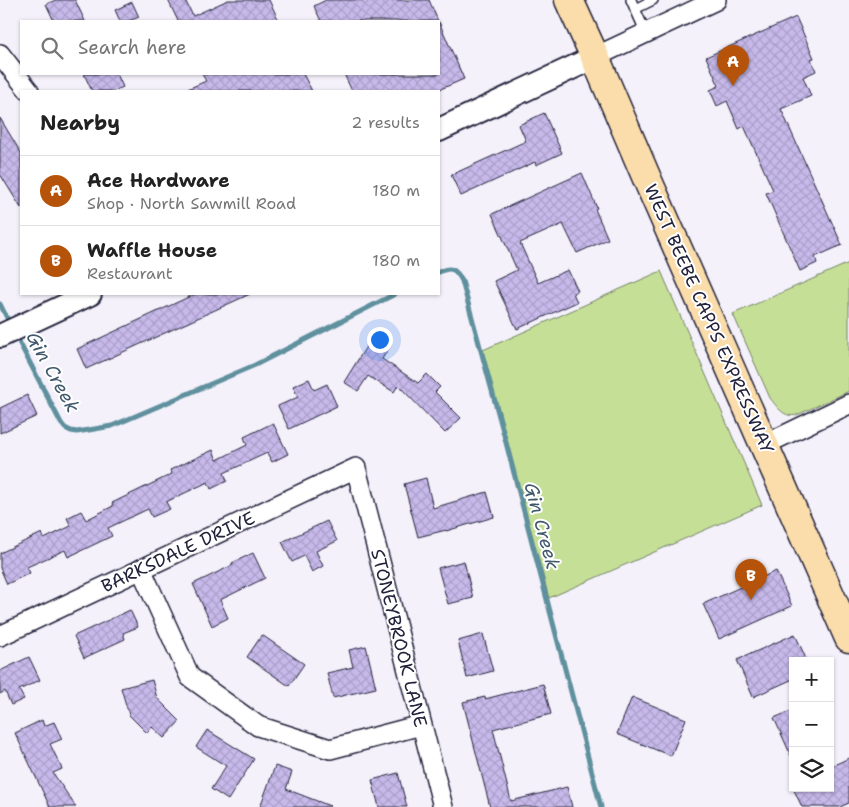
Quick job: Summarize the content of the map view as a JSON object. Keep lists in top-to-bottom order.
{
  "streets": {
    "main road": ["WEST BEEBE CAPPS EXPRESSWAY"],
    "street": ["BARKSDALE DRIVE", "STONEYBROOK LANE"]
  },
  "crossings": [
    ["BARKSDALE DRIVE", "STONEYBROOK LANE"]
  ],
  "water": ["Gin Creek"],
  "page": {
    "search": "Search here",
    "pins": ["A", "B"],
    "heading": ["Nearby", "2 results"],
    "list": [
      {
        "mark": "A",
        "name": "Ace Hardware",
        "note": "Shop · North Sawmill Road",
        "value": "180 m"
      },
      {
        "mark": "B",
        "name": "Waffle House",
        "note": "Restaurant",
        "value": "180 m"
      }
    ],
    "map_buttons": ["+", "−"]
  }
}
